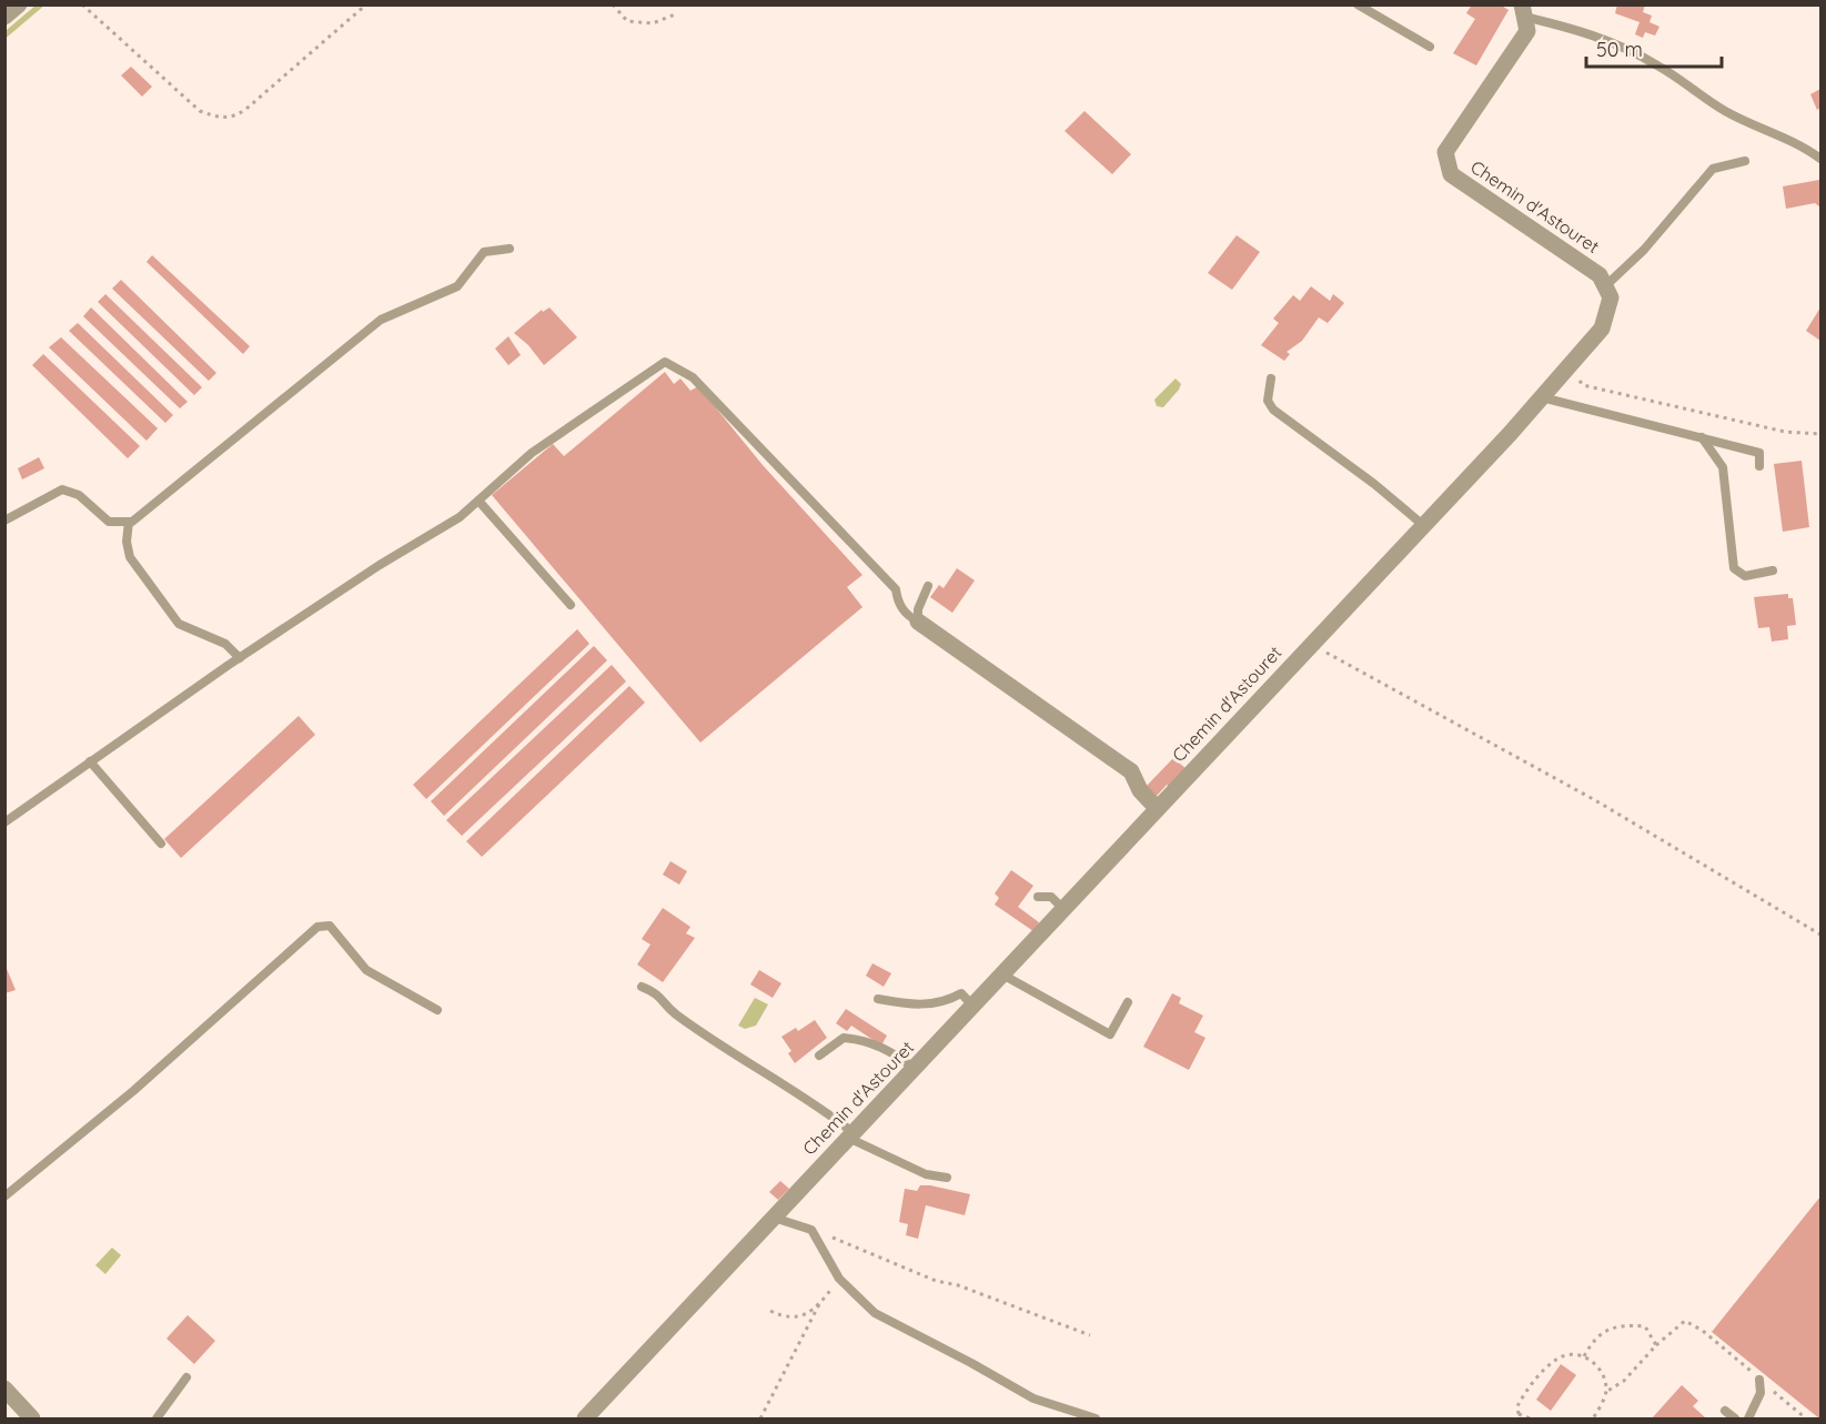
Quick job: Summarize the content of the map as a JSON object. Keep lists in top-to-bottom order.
{
  "streets": {
    "street": ["Chemin d'Astouret"]
  },
  "scale_bar": "50 m"
}
